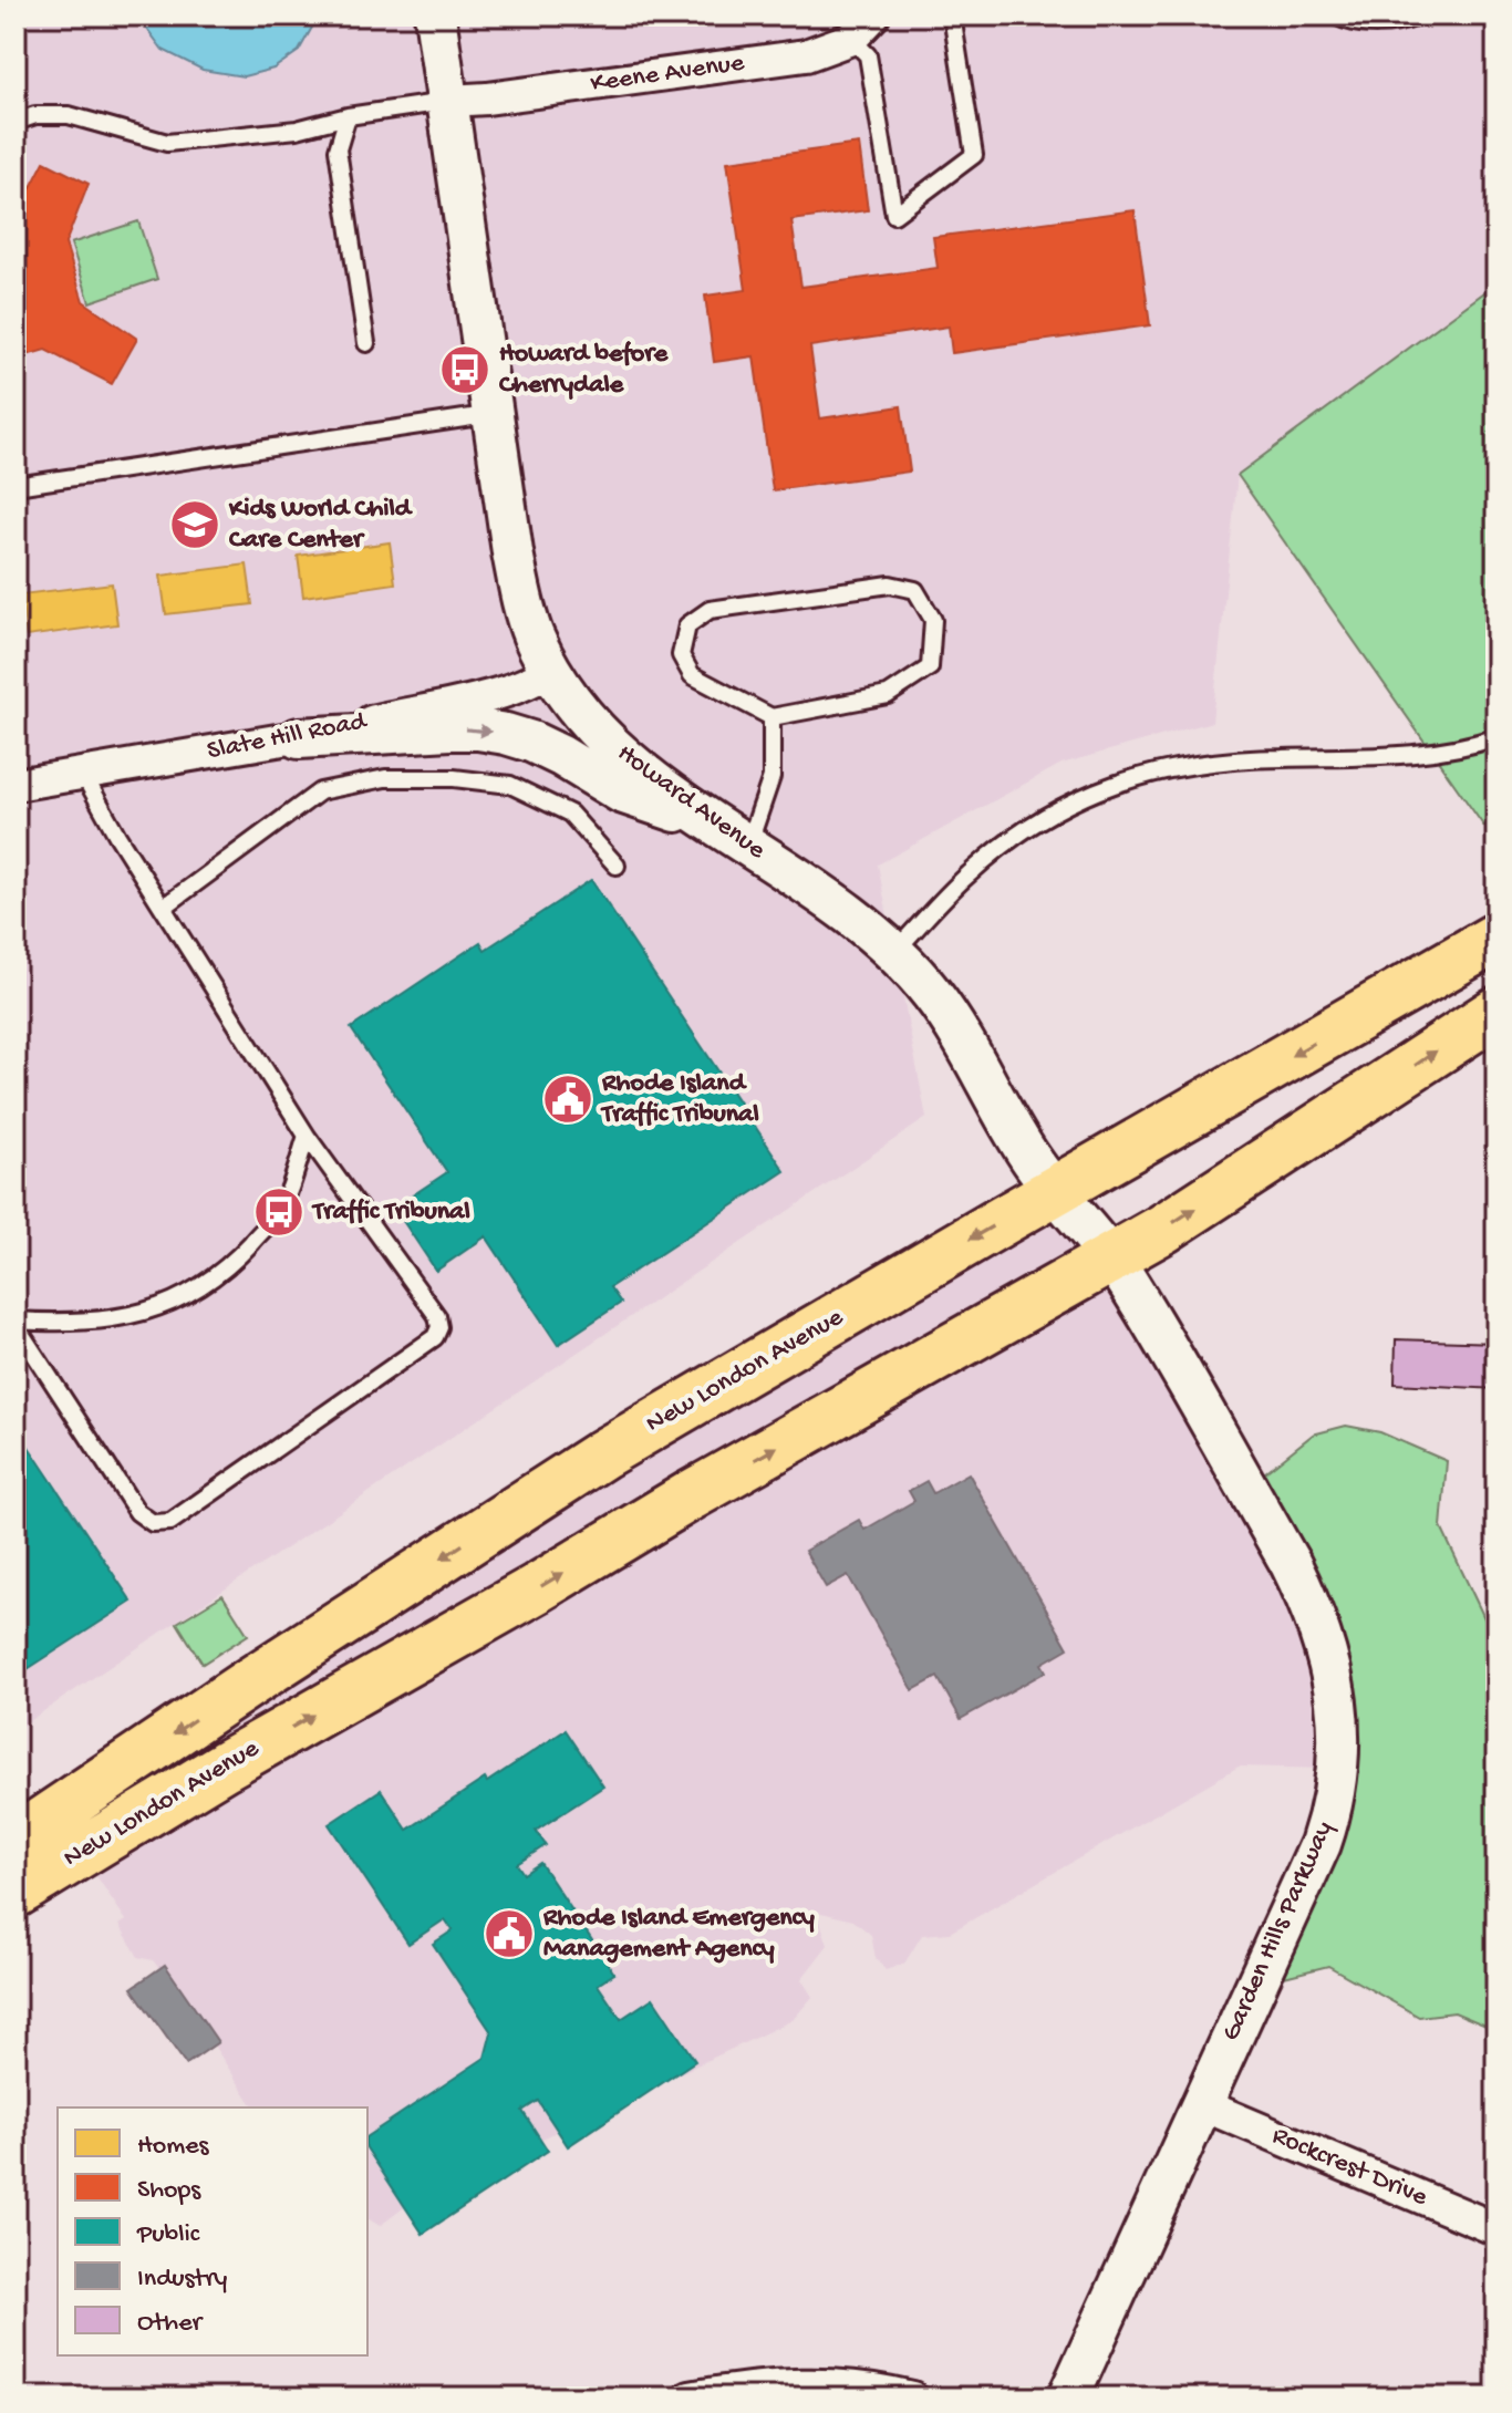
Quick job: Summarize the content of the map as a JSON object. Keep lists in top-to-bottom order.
{
  "streets": {
    "main road": ["New London Avenue"],
    "street": [
      "Keene Avenue",
      "Slate Hill Road",
      "Howard Avenue",
      "Garden Hills Parkway",
      "Rockcrest Drive"
    ]
  },
  "crossings": [
    ["Keene Avenue", "Howard Avenue"],
    ["Slate Hill Road", "Howard Avenue"],
    ["Howard Avenue", "New London Avenue"],
    ["Howard Avenue", "Garden Hills Parkway"],
    ["New London Avenue", "Garden Hills Parkway"],
    ["Garden Hills Parkway", "Rockcrest Drive"]
  ],
  "places": {
    "bus stop": ["Howard before Cherrydale", "Traffic Tribunal"],
    "school or university": ["Kids World Child Care Center"],
    "public building": ["Rhode Island Traffic Tribunal", "Rhode Island Emergency Management Agency"]
  },
  "legend": [
    "Homes",
    "Shops",
    "Public",
    "Industry",
    "Other"
  ]
}
